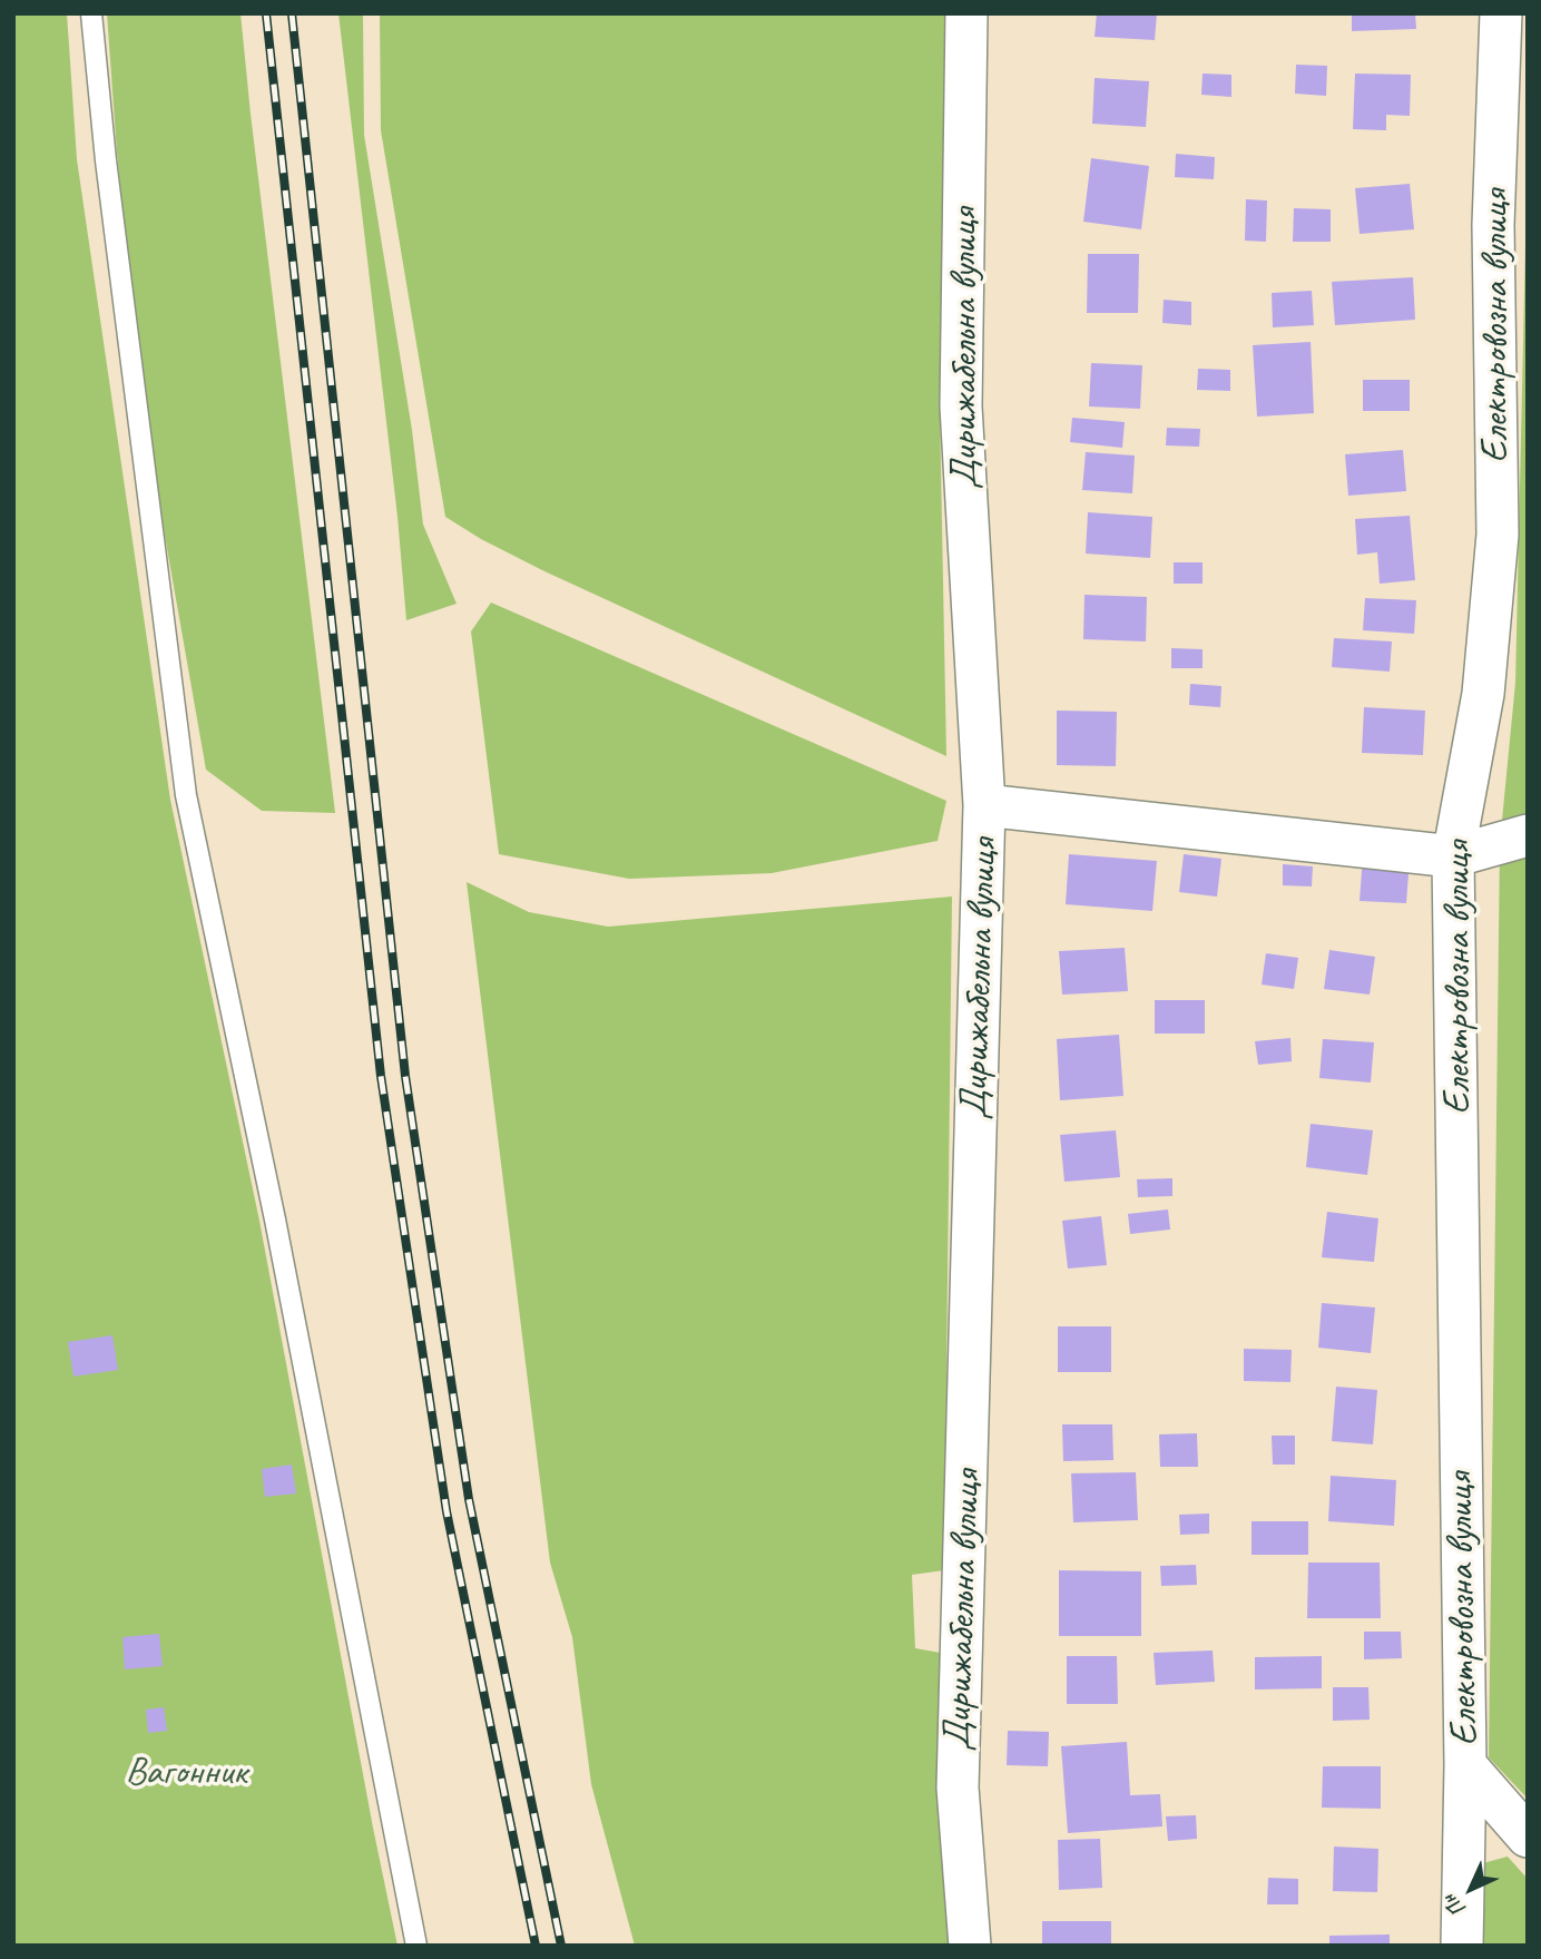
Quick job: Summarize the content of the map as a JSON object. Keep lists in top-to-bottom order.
{
  "streets": {
    "street": ["Електровозна вулиця", "Дирижабельна вулиця"]
  },
  "parks": ["Вагонник"],
  "north": "bottom left"
}
